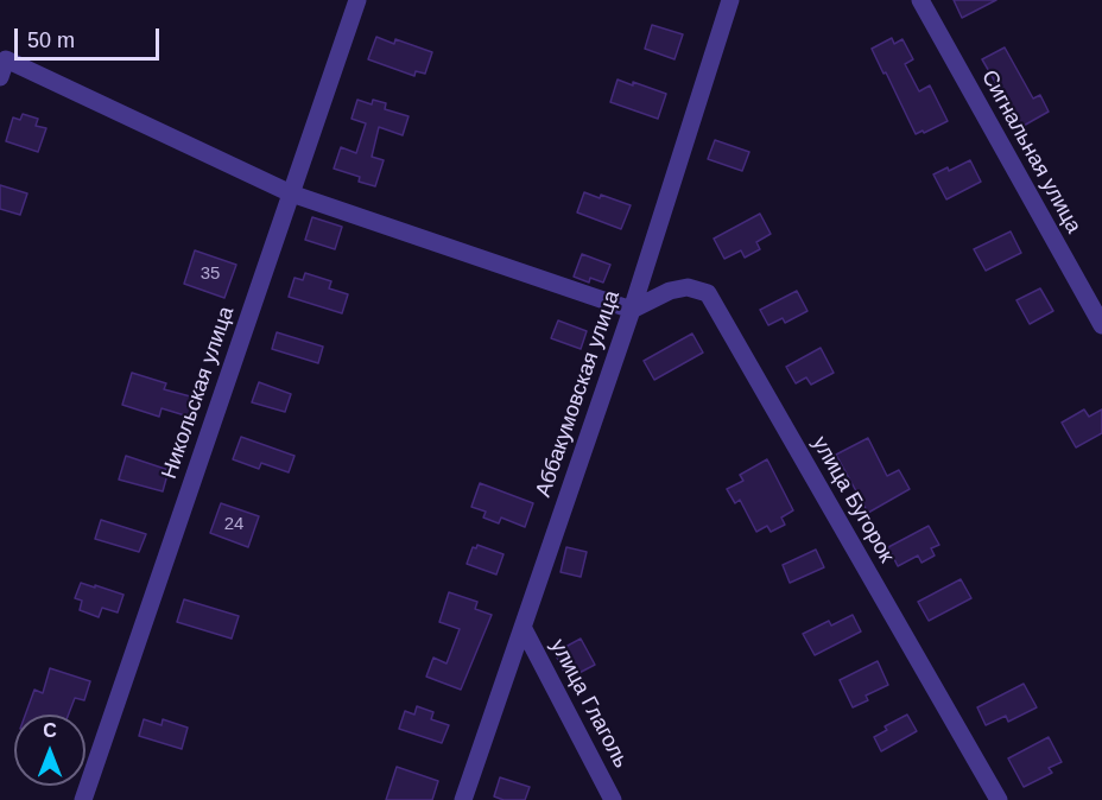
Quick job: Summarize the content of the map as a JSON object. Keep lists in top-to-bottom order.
{
  "streets": {
    "street": [
      "Сигнальная улица",
      "Никольская улица",
      "Аббакумовская улица",
      "улица Бугорок",
      "улица Глаголь"
    ]
  },
  "crossings": [
    ["Аббакумовская улица", "улица Бугорок"],
    ["Аббакумовская улица", "улица Глаголь"]
  ],
  "house_numbers": ["35", "24"],
  "scale_bar": "50 m",
  "north": "top"
}
